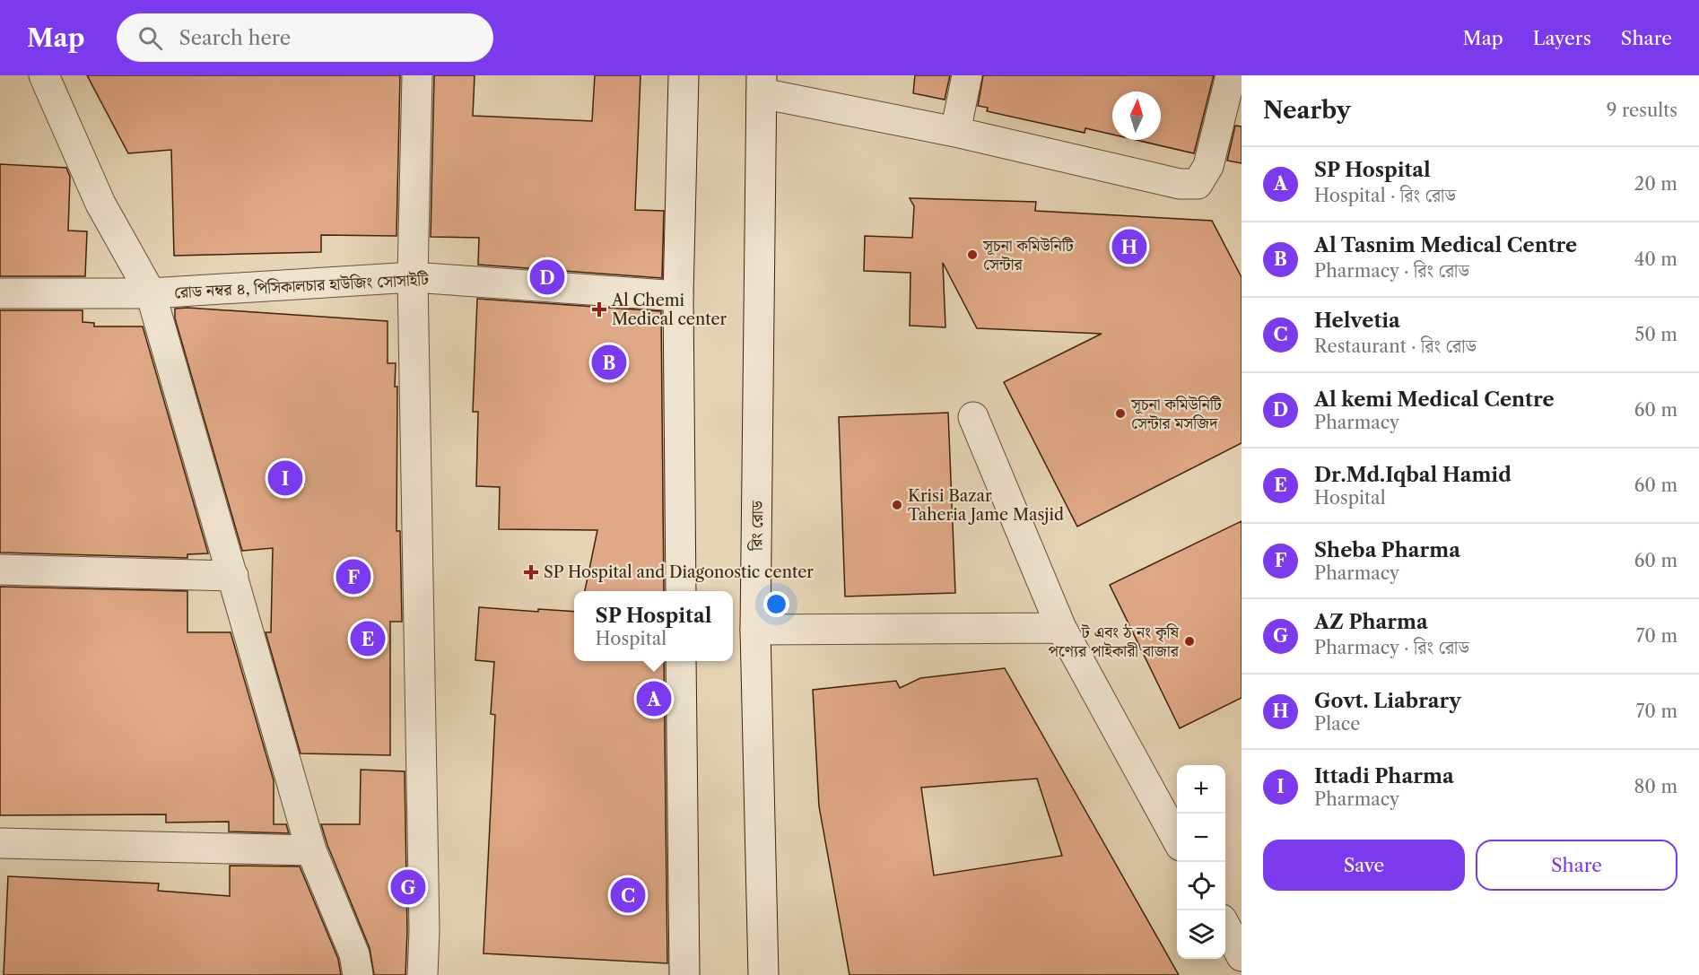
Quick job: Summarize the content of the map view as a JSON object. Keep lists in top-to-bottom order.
{
  "streets": {
    "street": ["রোড নম্বর ৪, পিসিকালচার হাউজিং সোসাইটি", "রিং রোড"]
  },
  "places": {
    "other": [
      "সূচনা কমিউনিটি সেন্টার",
      "সূচনা কমিউনিটি সেন্টার মসজিদ",
      "Krisi Bazar Taheria Jame Masjid",
      "ট এবং ঠ নং কৃষি পণ্যের পাইকারী বাজার"
    ],
    "health": ["Al Chemi Medical center", "SP Hospital and Diagonostic center"]
  },
  "north": "top",
  "page": {
    "header": "Map",
    "search": "Search here",
    "nav": ["Map", "Layers", "Share"],
    "heading": ["Nearby", "9 results"],
    "list": [
      {
        "mark": "A",
        "name": "SP Hospital",
        "note": "Hospital · রিং রোড",
        "value": "20 m"
      },
      {
        "mark": "B",
        "name": "Al Tasnim Medical Centre",
        "note": "Pharmacy · রিং রোড",
        "value": "40 m"
      },
      {
        "mark": "C",
        "name": "Helvetia",
        "note": "Restaurant · রিং রোড",
        "value": "50 m"
      },
      {
        "mark": "D",
        "name": "Al kemi Medical Centre",
        "note": "Pharmacy",
        "value": "60 m"
      },
      {
        "mark": "E",
        "name": "Dr.Md.Iqbal Hamid",
        "note": "Hospital",
        "value": "60 m"
      },
      {
        "mark": "F",
        "name": "Sheba Pharma",
        "note": "Pharmacy",
        "value": "60 m"
      },
      {
        "mark": "G",
        "name": "AZ Pharma",
        "note": "Pharmacy · রিং রোড",
        "value": "70 m"
      },
      {
        "mark": "H",
        "name": "Govt. Liabrary",
        "note": "Place",
        "value": "70 m"
      },
      {
        "mark": "I",
        "name": "Ittadi Pharma",
        "note": "Pharmacy",
        "value": "80 m"
      }
    ],
    "pins": [
      "H",
      "D",
      "B",
      "I",
      "F",
      "E",
      "A",
      "G",
      "C"
    ],
    "popup": ["SP Hospital", "Hospital"],
    "map_buttons": ["+", "−"],
    "buttons": ["Save", "Share"]
  }
}
